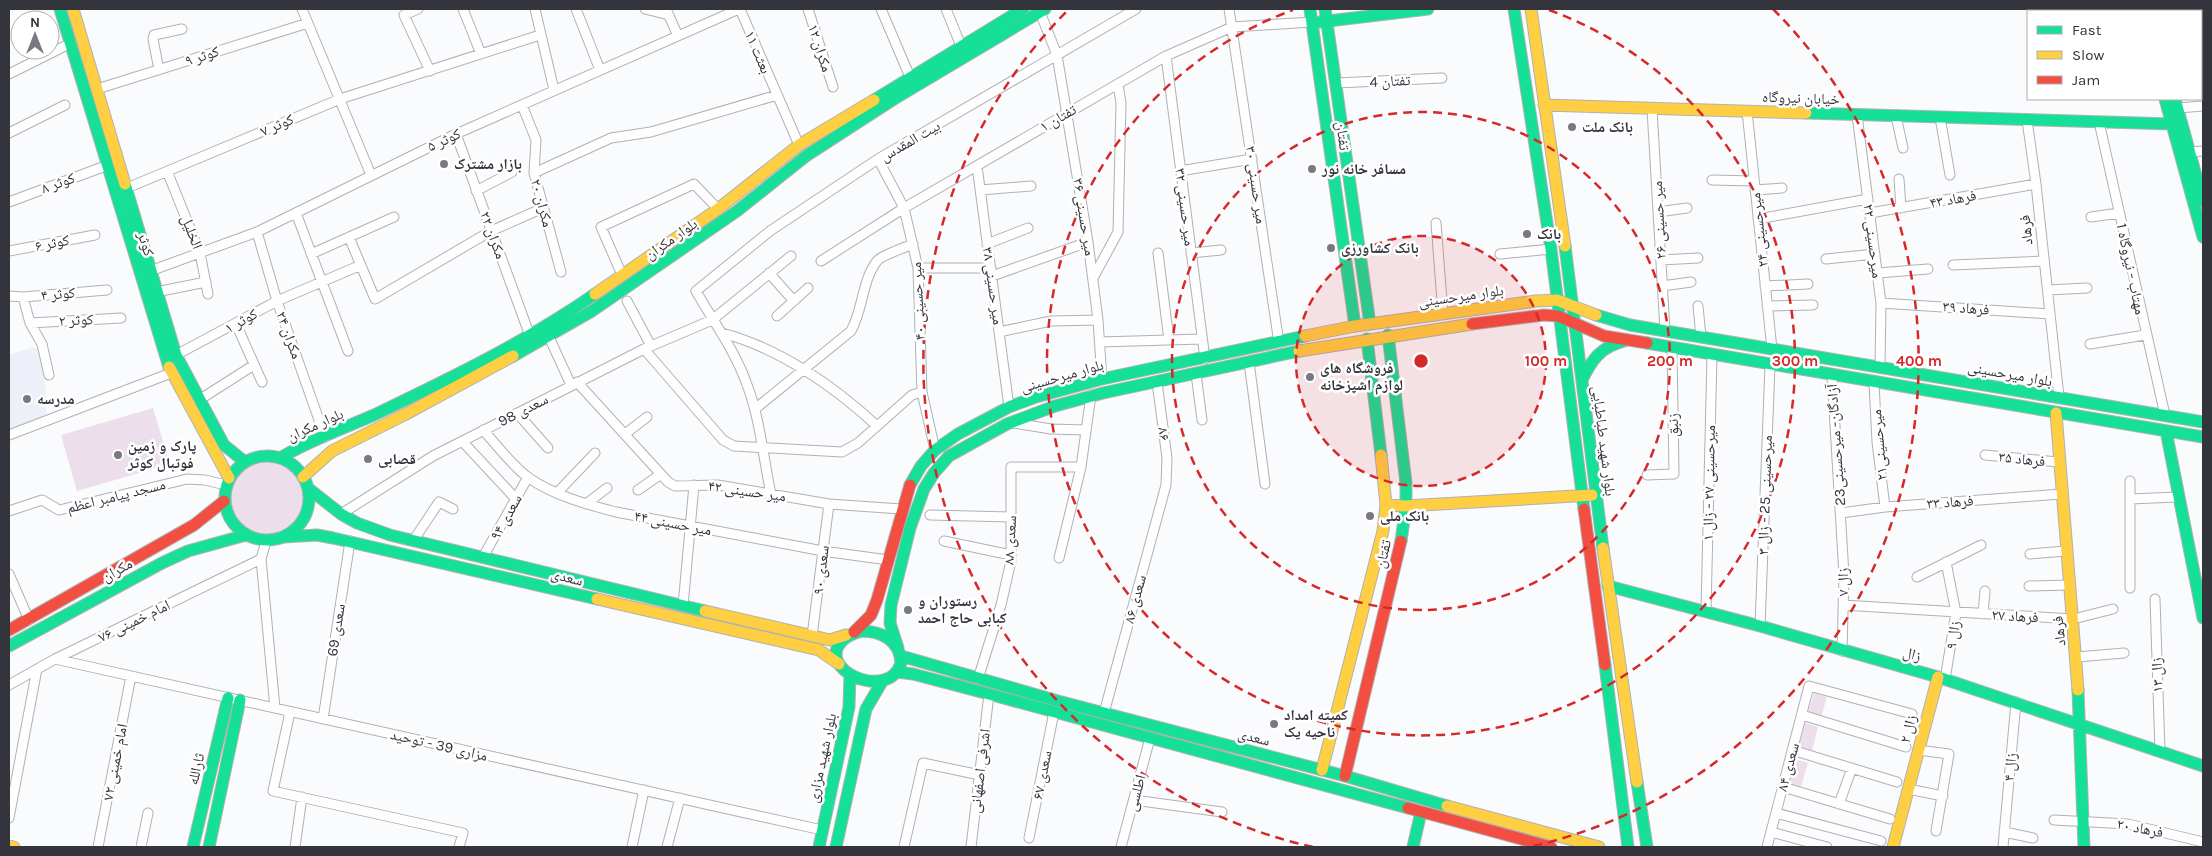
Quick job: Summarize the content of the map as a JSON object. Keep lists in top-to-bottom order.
{
  "streets": {
    "main road": [
      "خیابان نیروگاه",
      "تفتان",
      "فرهاد",
      "بلوار مکران",
      "کوثر",
      "بلوار میرحسینی",
      "بلوار شهید طباطبایی",
      "مکران",
      "سعدی",
      "زال",
      "زال ۲",
      "بلوار شهید مزاری",
      "ثارالله"
    ],
    "street": [
      "مکران ۱۲",
      "بعثت ۱۱",
      "کوثر ۹",
      "تفتان 4",
      "تفتان ۱",
      "کوثر ۷",
      "کوثر ۵",
      "بیت المقدس",
      "کوثر ۸",
      "میر حسینی ۳۰",
      "فرهاد ۴۳",
      "مکران ۲۰",
      "میر حسینی ۳۲",
      "میر حسینی ۳۶",
      "میر حسینی ۲۶",
      "میرحسینی ۲۴",
      "الخلیل",
      "مکران ۲۲",
      "میرحسینی ۲۲",
      "کوثر ۶",
      "مهتاب - نیروگاه 1",
      "میر حسینی ۳۸",
      "کوثر ۴",
      "میر حسینی ۴۰",
      "فرهاد ۳۹",
      "کوثر ۲",
      "کوثر ۱",
      "مکران ۲۴",
      "سعدی 98",
      "زنبق",
      "۸۶",
      "آزادگان- میرحسینی23",
      "میرحسینی۲۱",
      "فرهاد ۳۵",
      "میرحسینی ۲۷ - زال ۱",
      "میر حسینی ۴۲",
      "میرحسینی 25 - زال ۳",
      "مسجد پیامبر اعظم",
      "فرهاد ۳۳",
      "سعدی ۹۴",
      "میر حسینی ۴۴",
      "سعدی ۸۸",
      "سعدی ۹۰",
      "زال ۷",
      "سعدی ۸۶",
      "فرهاد ۲۷",
      "امام خمینی ۷۶",
      "سعدی 69",
      "زال ۹",
      "زال ۱۳",
      "مزاری 39 - توحید",
      "امام خمینی ۷۲",
      "سعدی ۸۴",
      "زال ۴",
      "اشرفی اصفهانی",
      "سعدی ۶۷",
      "اطلسی",
      "فرهاد ۲۰"
    ]
  },
  "crossings": [
    ["بعثت ۱۱", "کوثر ۵"],
    ["بعثت ۱۱", "بلوار مکران"],
    ["کوثر ۹", "کوثر"],
    ["تفتان 4", "تفتان"],
    ["خیابان نیروگاه", "میر حسینی ۲۶"],
    ["خیابان نیروگاه", "میرحسینی ۲۴"],
    ["خیابان نیروگاه", "فرهاد"],
    ["خیابان نیروگاه", "میرحسینی ۲۲"],
    ["خیابان نیروگاه", "مهتاب - نیروگاه 1"],
    ["خیابان نیروگاه", "بلوار شهید طباطبایی"],
    ["تفتان ۱", "تفتان"],
    ["تفتان ۱", "میر حسینی ۳۰"],
    ["تفتان ۱", "میر حسینی ۳۲"],
    ["تفتان ۱", "میر حسینی ۳۶"],
    ["تفتان ۱", "میر حسینی ۳۸"],
    ["تفتان ۱", "میر حسینی ۴۰"],
    ["کوثر ۷", "الخلیل"],
    ["کوثر ۷", "کوثر"],
    ["تفتان", "بلوار میرحسینی"],
    ["تفتان", "سعدی"],
    ["کوثر ۵", "مکران ۲۰"],
    ["کوثر ۵", "الخلیل"],
    ["کوثر ۵", "مکران ۲۲"],
    ["کوثر ۵", "کوثر"],
    ["کوثر ۵", "مکران ۲۴"],
    ["بیت المقدس", "میر حسینی ۳۶"],
    ["بیت المقدس", "میر حسینی ۴۰"],
    ["بیت المقدس", "سعدی 98"],
    ["کوثر ۸", "کوثر"],
    ["میر حسینی ۳۰", "بلوار میرحسینی"],
    ["فرهاد ۴۳", "فرهاد"],
    ["فرهاد ۴۳", "میرحسینی ۲۲"],
    ["میر حسینی ۳۲", "بلوار میرحسینی"],
    ["میر حسینی ۳۶", "بلوار مکران"],
    ["میر حسینی ۳۶", "بلوار میرحسینی"],
    ["میر حسینی ۲۶", "بلوار میرحسینی"],
    ["میرحسینی ۲۴", "بلوار میرحسینی"],
    ["فرهاد", "بلوار میرحسینی"],
    ["فرهاد", "فرهاد ۳۹"],
    ["فرهاد", "فرهاد ۳۵"],
    ["فرهاد", "فرهاد ۳۳"],
    ["فرهاد", "فرهاد ۲۷"],
    ["فرهاد", "زال"],
    ["فرهاد", "فرهاد ۲۰"],
    ["مکران ۲۲", "بلوار مکران"],
    ["بلوار مکران", "کوثر"],
    ["بلوار مکران", "مکران ۲۴"],
    ["بلوار مکران", "میر حسینی ۴۲"],
    ["بلوار مکران", "مسجد پیامبر اعظم"],
    ["بلوار مکران", "مکران"],
    ["بلوار مکران", "سعدی"],
    ["میرحسینی ۲۲", "بلوار میرحسینی"],
    ["میرحسینی ۲۲", "فرهاد ۳۹"],
    ["کوثر", "کوثر ۱"],
    ["کوثر", "مسجد پیامبر اعظم"],
    ["کوثر", "مکران"],
    ["کوثر", "سعدی"],
    ["مهتاب - نیروگاه 1", "بلوار میرحسینی"],
    ["میر حسینی ۳۸", "بلوار میرحسینی"],
    ["بلوار میرحسینی", "میر حسینی ۴۰"],
    ["بلوار میرحسینی", "زنبق"],
    ["بلوار میرحسینی", "۸۶"],
    ["بلوار میرحسینی", "بلوار شهید طباطبایی"],
    ["بلوار میرحسینی", "آزادگان- میرحسینی23"],
    ["بلوار میرحسینی", "میرحسینی۲۱"],
    ["بلوار میرحسینی", "میرحسینی ۲۷ - زال ۱"],
    ["بلوار میرحسینی", "میر حسینی ۴۲"],
    ["بلوار میرحسینی", "میرحسینی 25 - زال ۳"],
    ["بلوار میرحسینی", "میر حسینی ۴۴"],
    ["بلوار میرحسینی", "سعدی"],
    ["بلوار میرحسینی", "بلوار شهید مزاری"],
    ["کوثر ۱", "مکران ۲۴"],
    ["سعدی 98", "میر حسینی ۴۲"],
    ["سعدی 98", "میر حسینی ۴۴"],
    ["سعدی 98", "سعدی"],
    ["۸۶", "سعدی ۸۶"],
    ["بلوار شهید طباطبایی", "زال"],
    ["آزادگان- میرحسینی23", "فرهاد ۳۳"],
    ["آزادگان- میرحسینی23", "زال ۷"],
    ["میرحسینی۲۱", "فرهاد ۳۳"],
    ["میرحسینی ۲۷ - زال ۱", "زال"],
    ["میر حسینی ۴۲", "سعدی ۹۰"],
    ["میرحسینی 25 - زال ۳", "زال"],
    ["مسجد پیامبر اعظم", "مکران"],
    ["مسجد پیامبر اعظم", "سعدی"],
    ["فرهاد ۳۳", "زال ۷"],
    ["سعدی ۹۴", "میر حسینی ۴۴"],
    ["سعدی ۹۴", "سعدی"],
    ["میر حسینی ۴۴", "سعدی ۹۰"],
    ["سعدی ۸۸", "سعدی"],
    ["مکران", "سعدی"],
    ["سعدی ۹۰", "سعدی"],
    ["سعدی", "سعدی ۸۶"],
    ["سعدی", "سعدی 69"],
    ["سعدی", "بلوار شهید مزاری"],
    ["سعدی", "اشرفی اصفهانی"],
    ["سعدی", "سعدی ۶۷"],
    ["سعدی", "اطلسی"],
    ["زال ۷", "فرهاد ۲۷"],
    ["زال ۷", "زال"],
    ["فرهاد ۲۷", "زال ۹"],
    ["امام خمینی ۷۶", "مزاری 39 - توحید"],
    ["سعدی 69", "مزاری 39 - توحید"],
    ["زال ۹", "زال"],
    ["زال ۹", "زال ۲"],
    ["زال", "زال ۱۳"],
    ["زال", "زال ۲"],
    ["زال", "زال ۴"],
    ["مزاری 39 - توحید", "بلوار شهید مزاری"],
    ["مزاری 39 - توحید", "امام خمینی ۷۲"],
    ["مزاری 39 - توحید", "ثارالله"]
  ],
  "places": [
    "بانک ملت",
    "بازار مشترک",
    "مسافر خانه نور",
    "بانک",
    "بانک کشاورزی",
    "فروشگاه های لوازم اشپزخانه",
    "مدرسه",
    "پارک و زمین فوتبال کوثر",
    "قصابی",
    "بانک ملی",
    "رستوران و کبابی حاج احمد",
    "کمیته امداد ناحیه یک"
  ],
  "legend": ["Fast", "Slow", "Jam"],
  "north": "top",
  "rings": [
    "100 m",
    "200 m",
    "300 m",
    "400 m"
  ]
}
